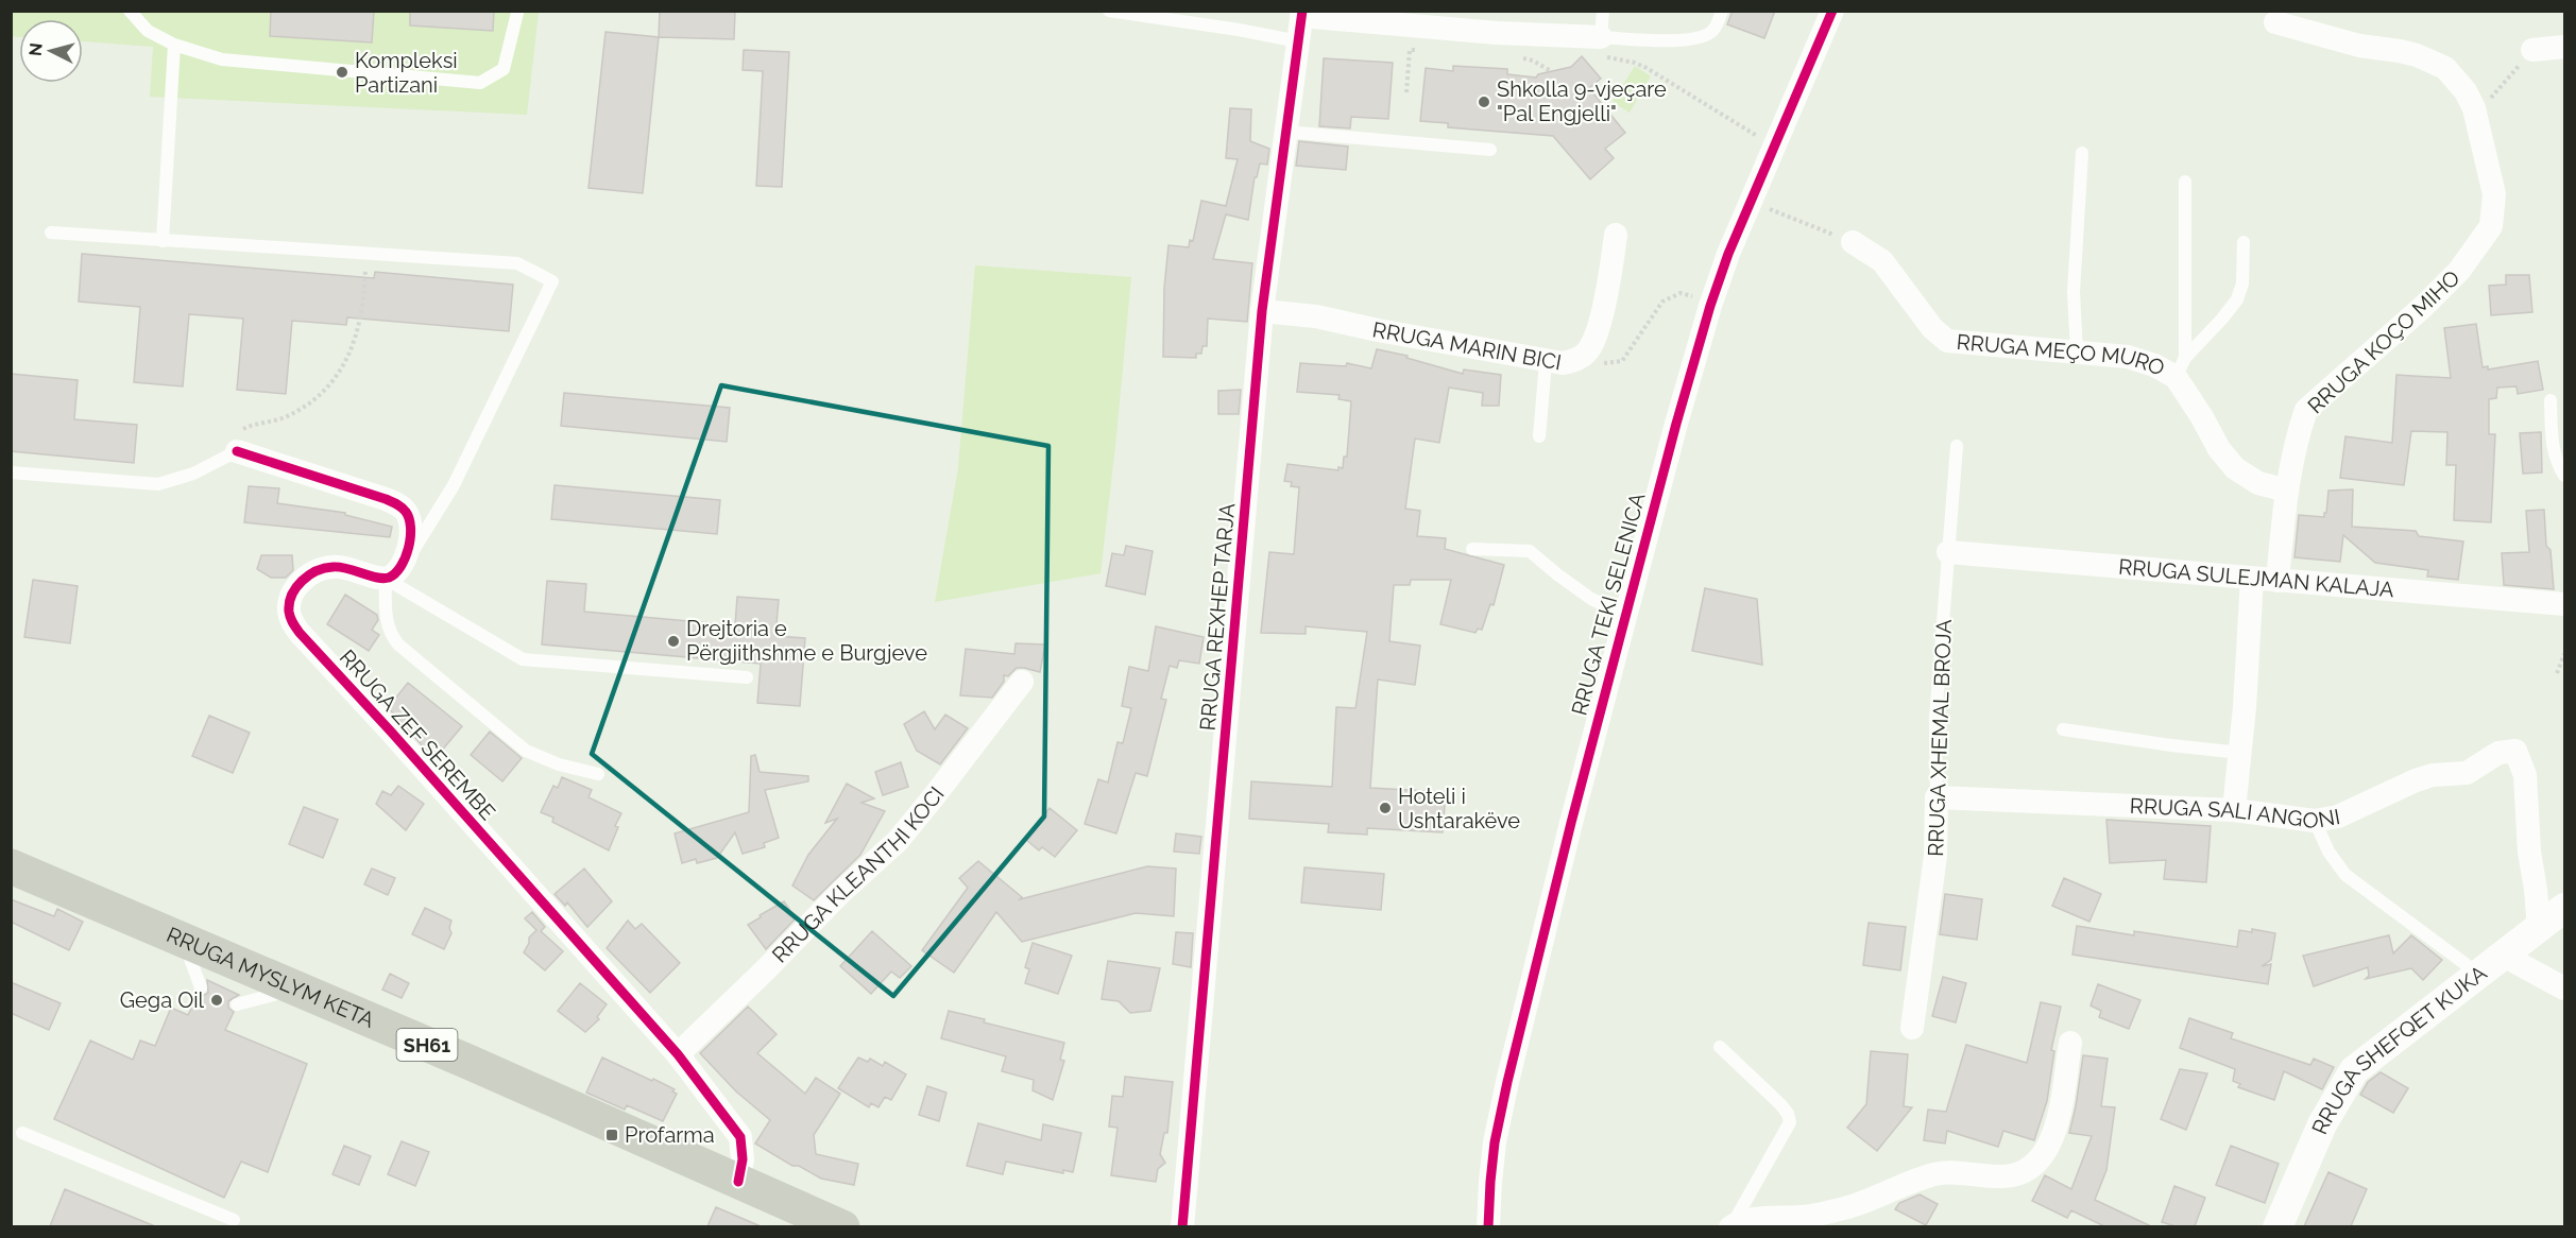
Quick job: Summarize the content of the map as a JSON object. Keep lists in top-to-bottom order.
{
  "streets": {
    "main road": ["RRUGA MYSLYM KETA", "SH61"],
    "street": [
      "RRUGA KOÇO MIHO",
      "RRUGA MARIN BICI",
      "RRUGA MEÇO MURO",
      "RRUGA SULEJMAN KALAJA",
      "RRUGA TEKI SELENICA",
      "RRUGA REXHEP TARJA",
      "RRUGA ZEF SEREMBE",
      "RRUGA XHEMAL BROJA",
      "RRUGA SALI ANGONI",
      "RRUGA KLEANTHI KOCI",
      "RRUGA SHEFQET KUKA"
    ]
  },
  "crossings": [
    ["RRUGA KOÇO MIHO", "RRUGA MEÇO MURO"],
    ["RRUGA KOÇO MIHO", "RRUGA SULEJMAN KALAJA"],
    ["RRUGA MARIN BICI", "RRUGA REXHEP TARJA"],
    ["RRUGA SULEJMAN KALAJA", "RRUGA XHEMAL BROJA"],
    ["RRUGA ZEF SEREMBE", "RRUGA KLEANTHI KOCI"],
    ["RRUGA ZEF SEREMBE", "RRUGA MYSLYM KETA"],
    ["RRUGA XHEMAL BROJA", "RRUGA SALI ANGONI"],
    ["RRUGA SALI ANGONI", "RRUGA SHEFQET KUKA"]
  ],
  "places": {
    "other": [
      "Kompleksi Partizani",
      "Shkolla 9-vjeçare \"Pal Engjelli\"",
      "Drejtoria e Përgjithshme e Burgjeve",
      "Hoteli i Ushtarakëve",
      "Gega Oil"
    ],
    "transit": ["Profarma"]
  },
  "north": "left"
}
